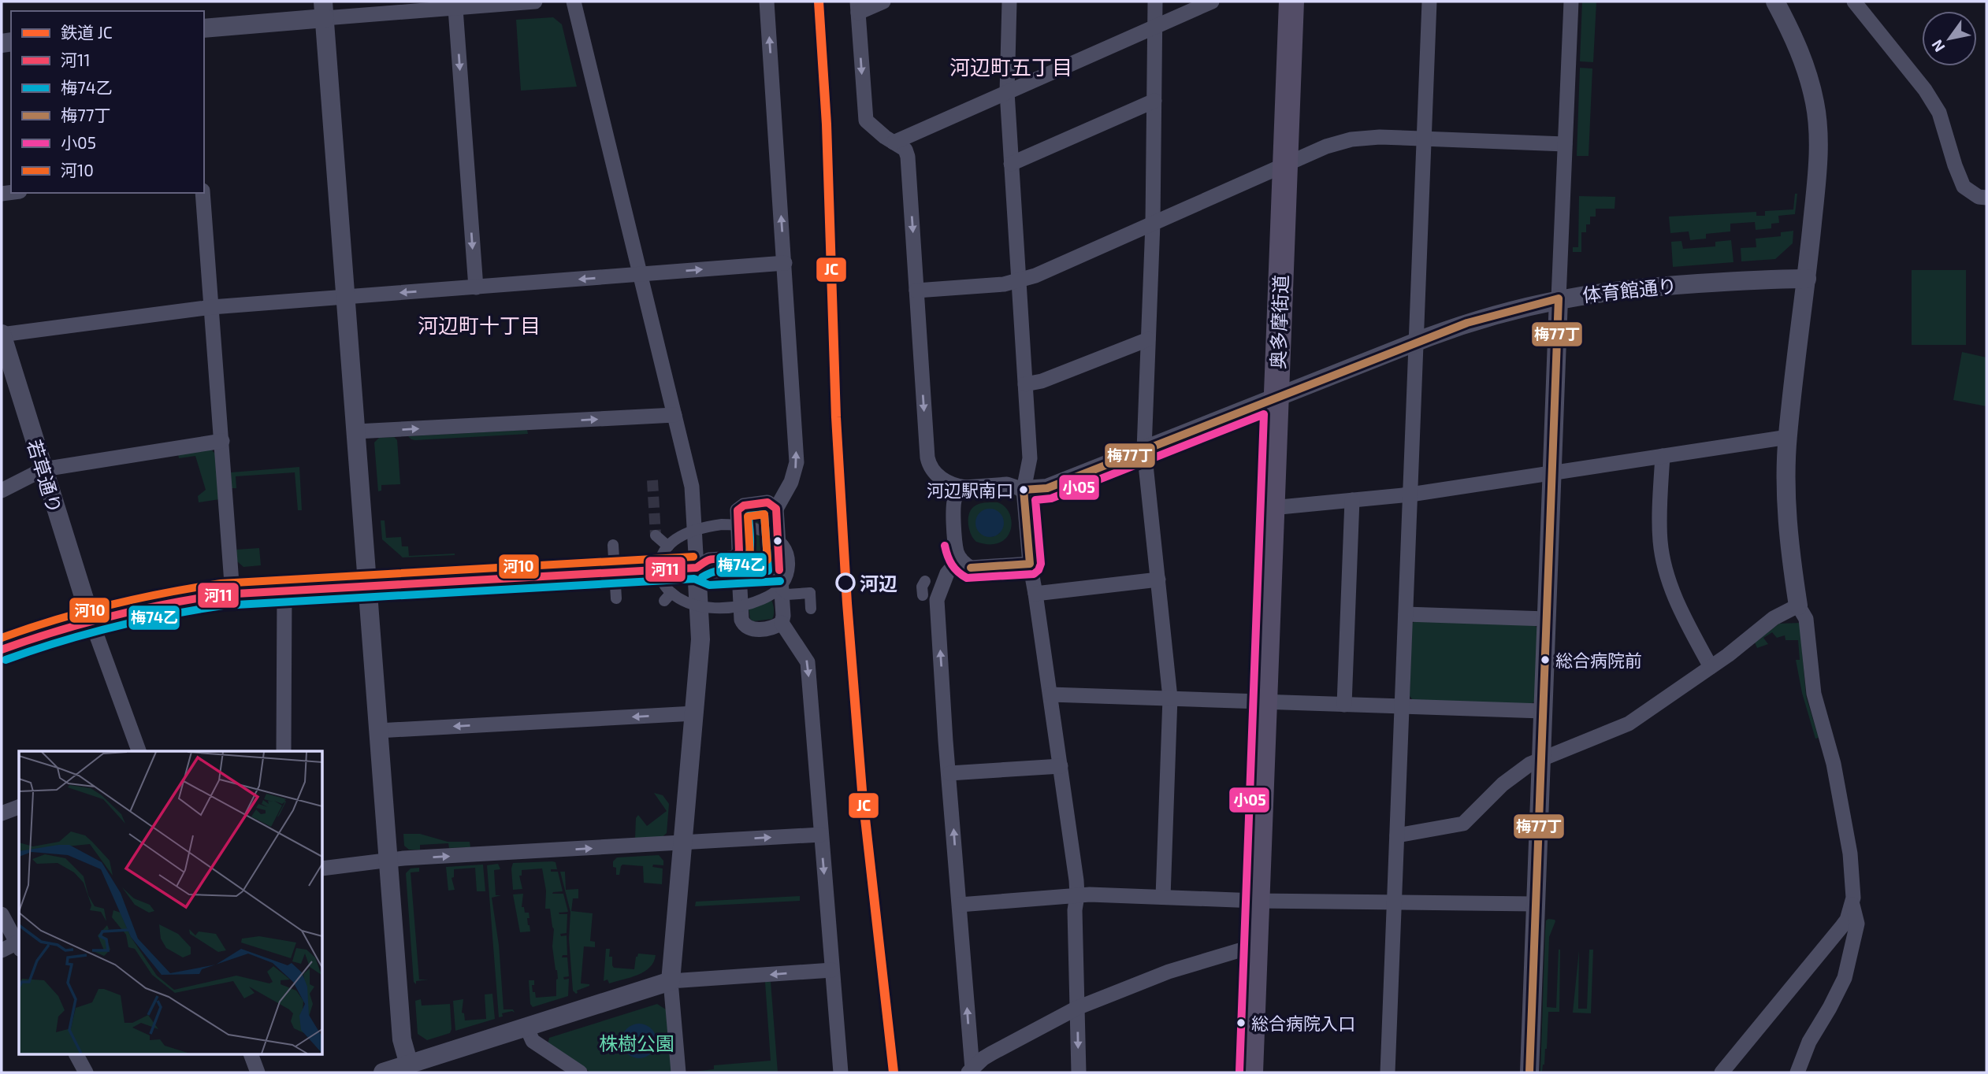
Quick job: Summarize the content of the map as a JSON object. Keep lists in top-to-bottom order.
{
  "streets": {
    "main road": ["奥多摩街道"],
    "street": ["体育館通り", "若草通り"]
  },
  "crossings": [
    ["体育館通り", "奥多摩街道"]
  ],
  "districts": ["河辺町五丁目", "河辺町十丁目"],
  "parks": ["株樹公園"],
  "places": [
    "河辺駅南口",
    "河辺",
    "総合病院前",
    "総合病院入口"
  ],
  "lines": [
    "rail line JC",
    "transit line 梅77丁",
    "transit line 小05",
    "transit line 河11",
    "transit line 梅74乙",
    "transit line 河10"
  ],
  "legend": [
    "鉄道 JC",
    "河11",
    "梅74乙",
    "梅77丁",
    "小05",
    "河10"
  ],
  "north": "bottom left"
}
